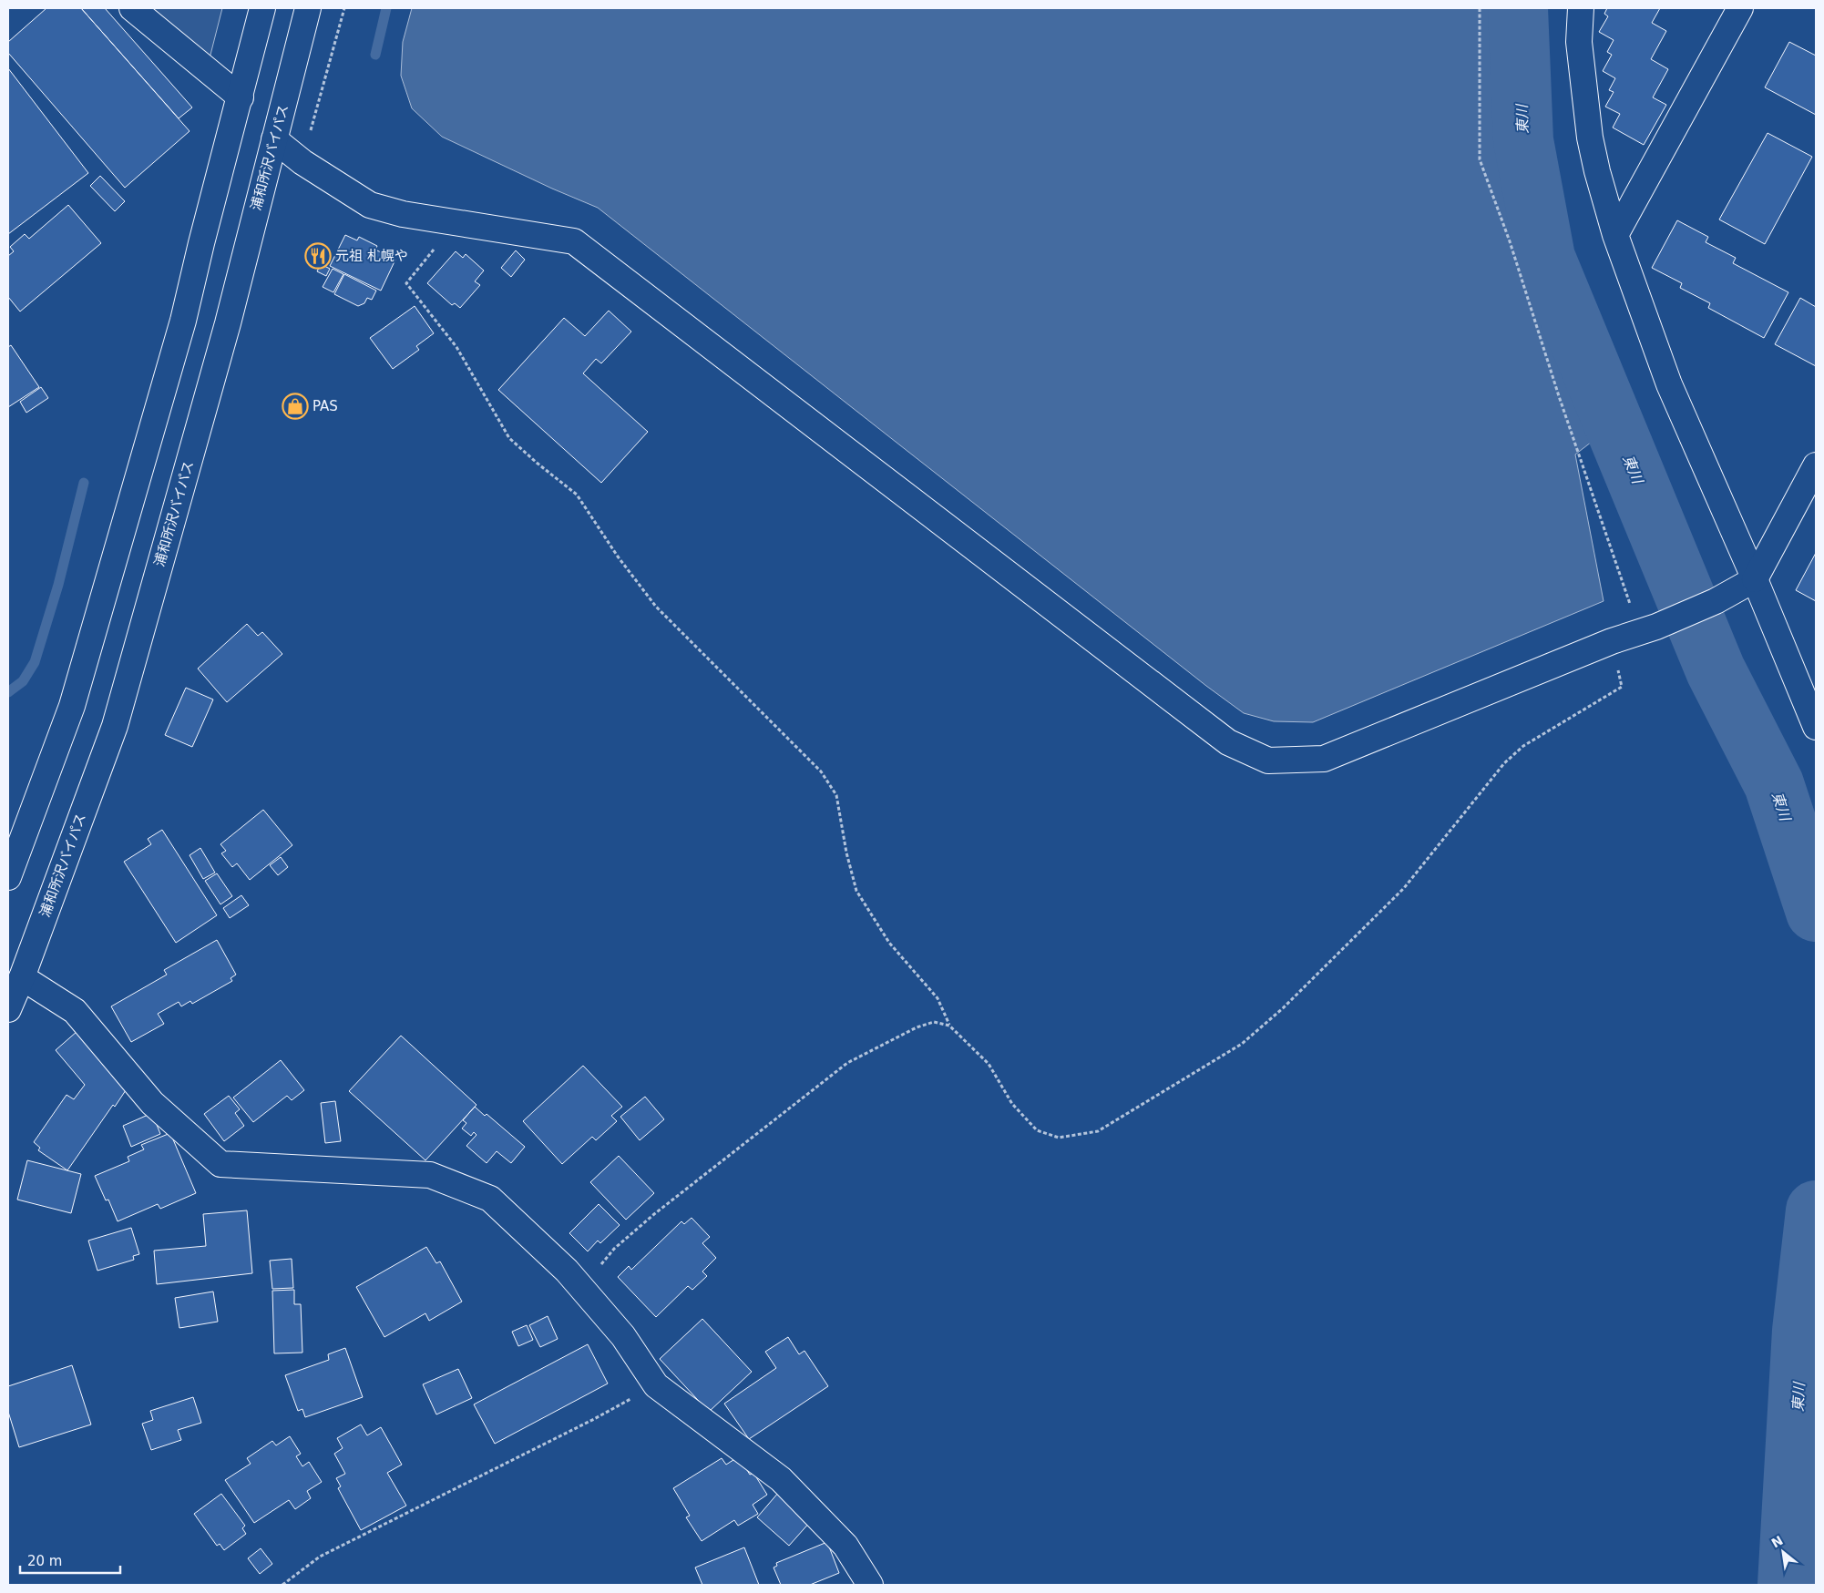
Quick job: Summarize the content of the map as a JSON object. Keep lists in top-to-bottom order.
{
  "streets": {
    "main road": ["浦和所沢バイパス"]
  },
  "water": ["東川"],
  "places": {
    "restaurant": ["元祖 札幌や"],
    "shop": ["PAS"]
  },
  "scale_bar": "20 m",
  "north": "top left"
}
